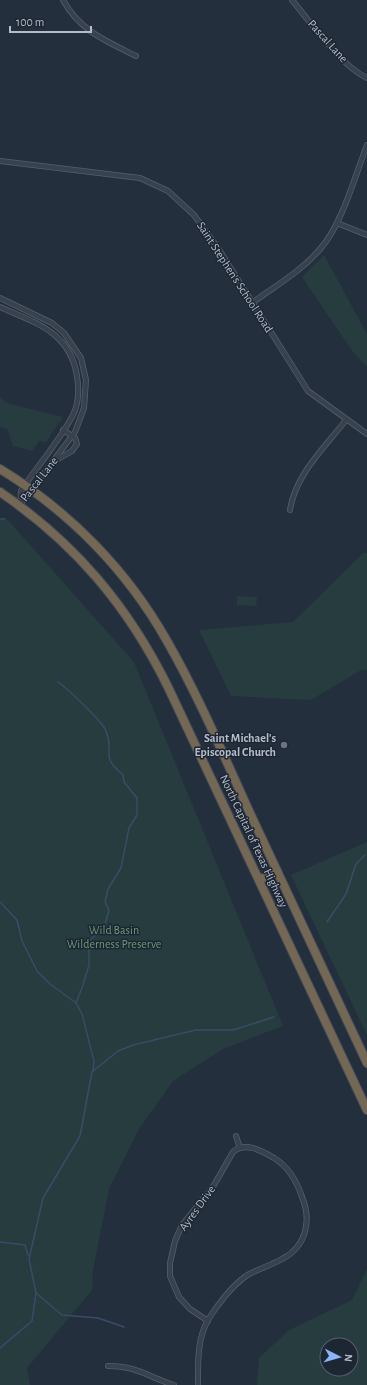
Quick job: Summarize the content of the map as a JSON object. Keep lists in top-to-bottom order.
{
  "streets": {
    "highway": ["North Capital of Texas Highway"],
    "street": ["Pascal Lane", "Saint Stephen's School Road", "Ayres Drive"]
  },
  "crossings": [
    ["Pascal Lane", "North Capital of Texas Highway"]
  ],
  "parks": ["Wild Basin Wilderness Preserve"],
  "places": ["Saint Michael's Episcopal Church"],
  "scale_bar": "100 m",
  "north": "right"
}
